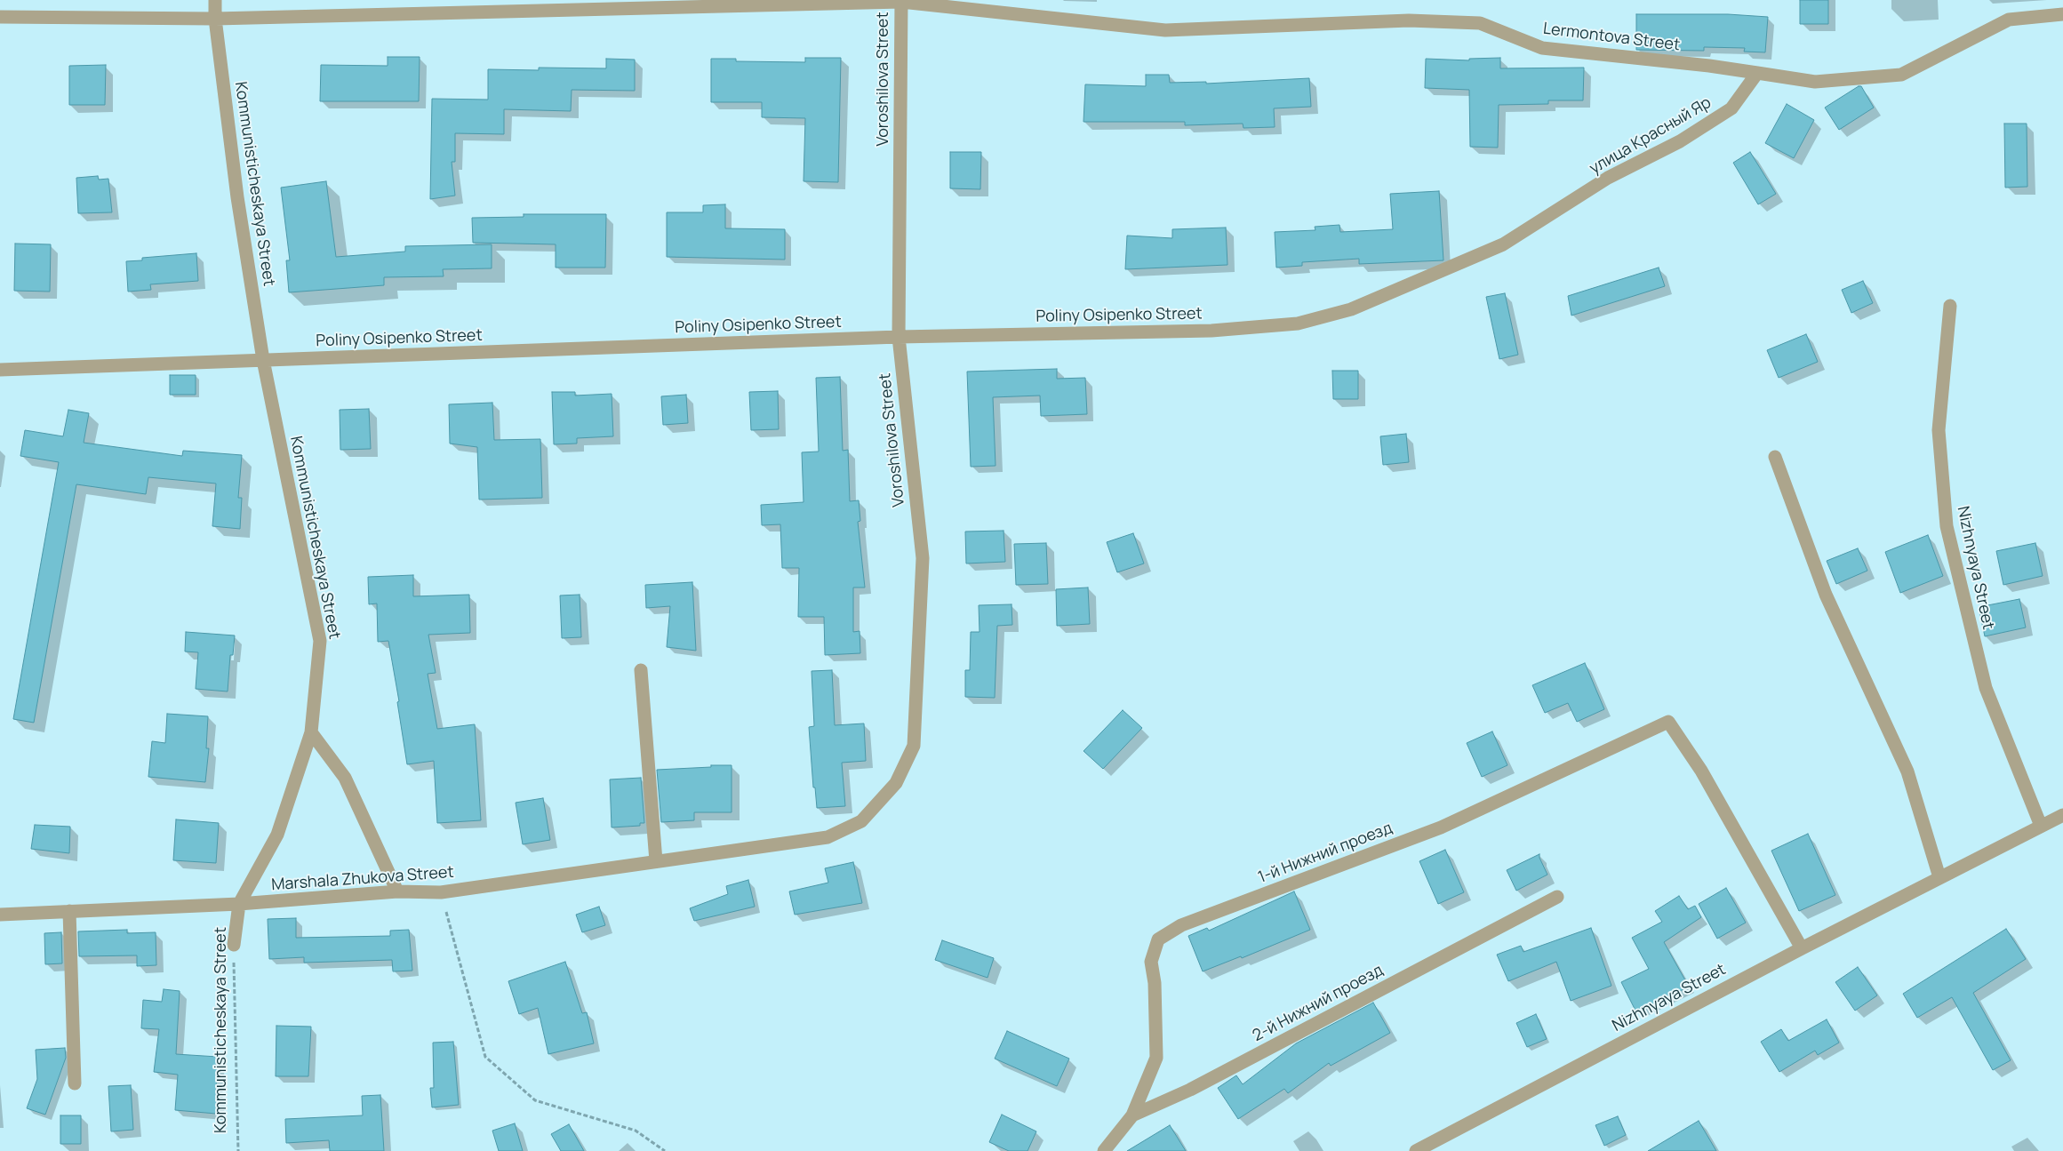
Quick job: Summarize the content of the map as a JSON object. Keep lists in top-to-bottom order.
{
  "streets": {
    "street": [
      "Lermontova Street",
      "Voroshilova Street",
      "улица Красный Яр",
      "Kommunisticheskaya Street",
      "Poliny Osipenko Street",
      "Nizhnyaya Street",
      "1-й Нижний проезд",
      "Marshala Zhukova Street",
      "2-й Нижний проезд"
    ]
  },
  "crossings": [
    ["Lermontova Street", "Voroshilova Street"],
    ["Lermontova Street", "улица Красный Яр"],
    ["Lermontova Street", "Kommunisticheskaya Street"],
    ["Voroshilova Street", "Poliny Osipenko Street"],
    ["Voroshilova Street", "Marshala Zhukova Street"],
    ["улица Красный Яр", "Poliny Osipenko Street"],
    ["Kommunisticheskaya Street", "Poliny Osipenko Street"],
    ["Kommunisticheskaya Street", "Marshala Zhukova Street"],
    ["Nizhnyaya Street", "1-й Нижний проезд"],
    ["1-й Нижний проезд", "2-й Нижний проезд"]
  ]
}
